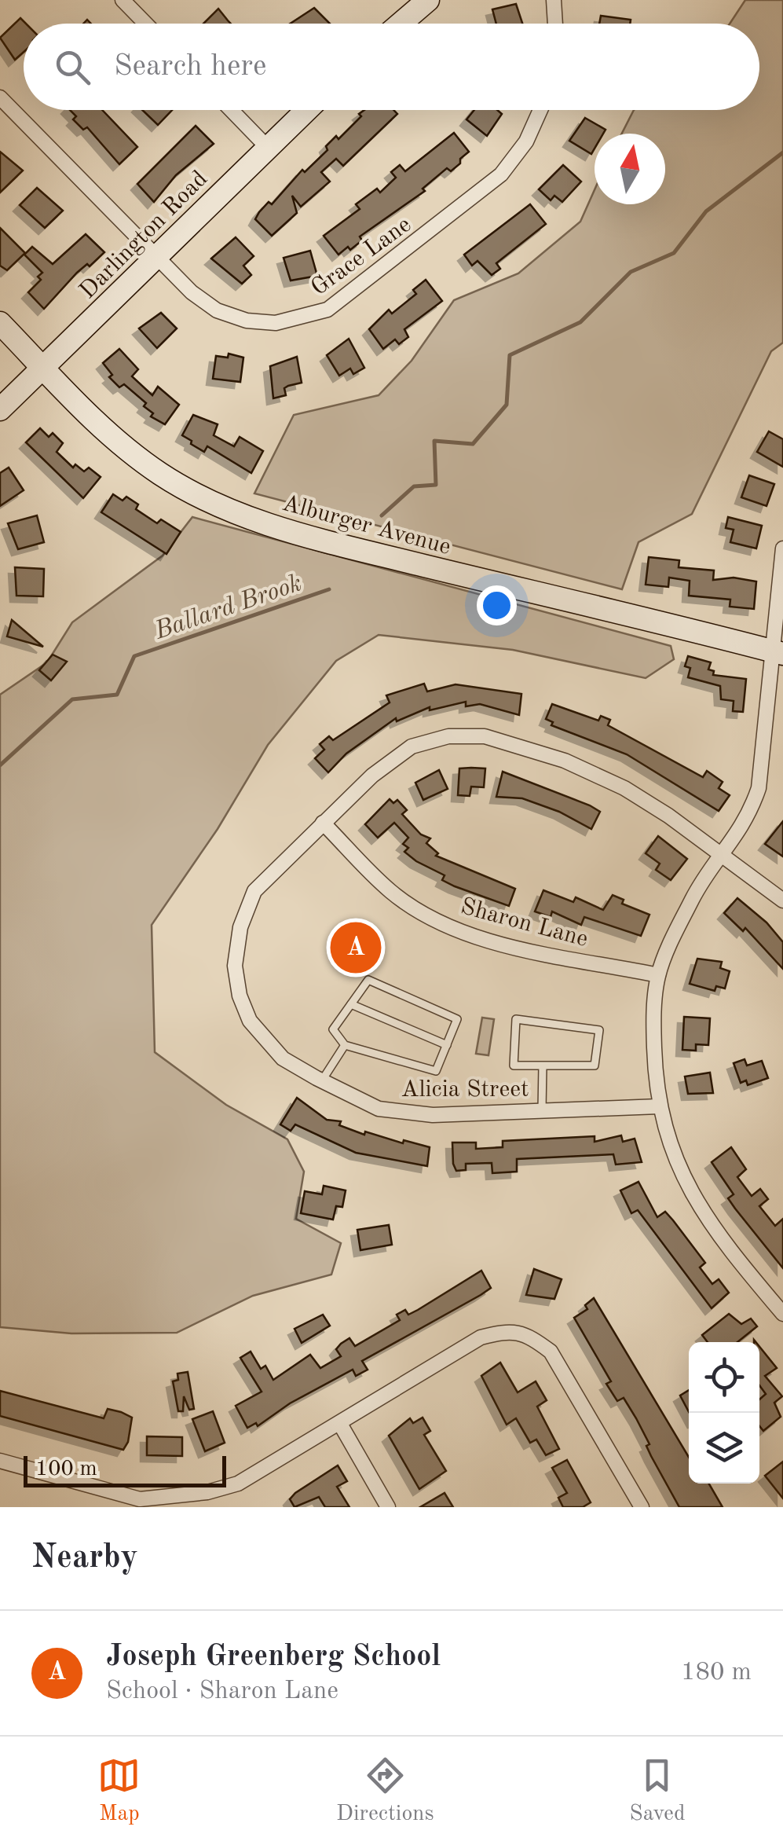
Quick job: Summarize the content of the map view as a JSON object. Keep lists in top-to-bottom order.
{
  "streets": {
    "street": [
      "Darlington Road",
      "Grace Lane",
      "Alburger Avenue",
      "Sharon Lane",
      "Alicia Street"
    ]
  },
  "crossings": [
    ["Darlington Road", "Grace Lane"],
    ["Darlington Road", "Alburger Avenue"],
    ["Sharon Lane", "Alicia Street"]
  ],
  "water": ["Ballard Brook"],
  "scale_bar": "100 m",
  "north": "top",
  "page": {
    "search": "Search here",
    "pins": "A",
    "scale": "100 m",
    "heading": "Nearby",
    "list": [
      {
        "mark": "A",
        "name": "Joseph Greenberg School",
        "note": "School · Sharon Lane",
        "value": "180 m"
      }
    ],
    "nav": ["Map", "Directions", "Saved"]
  }
}
